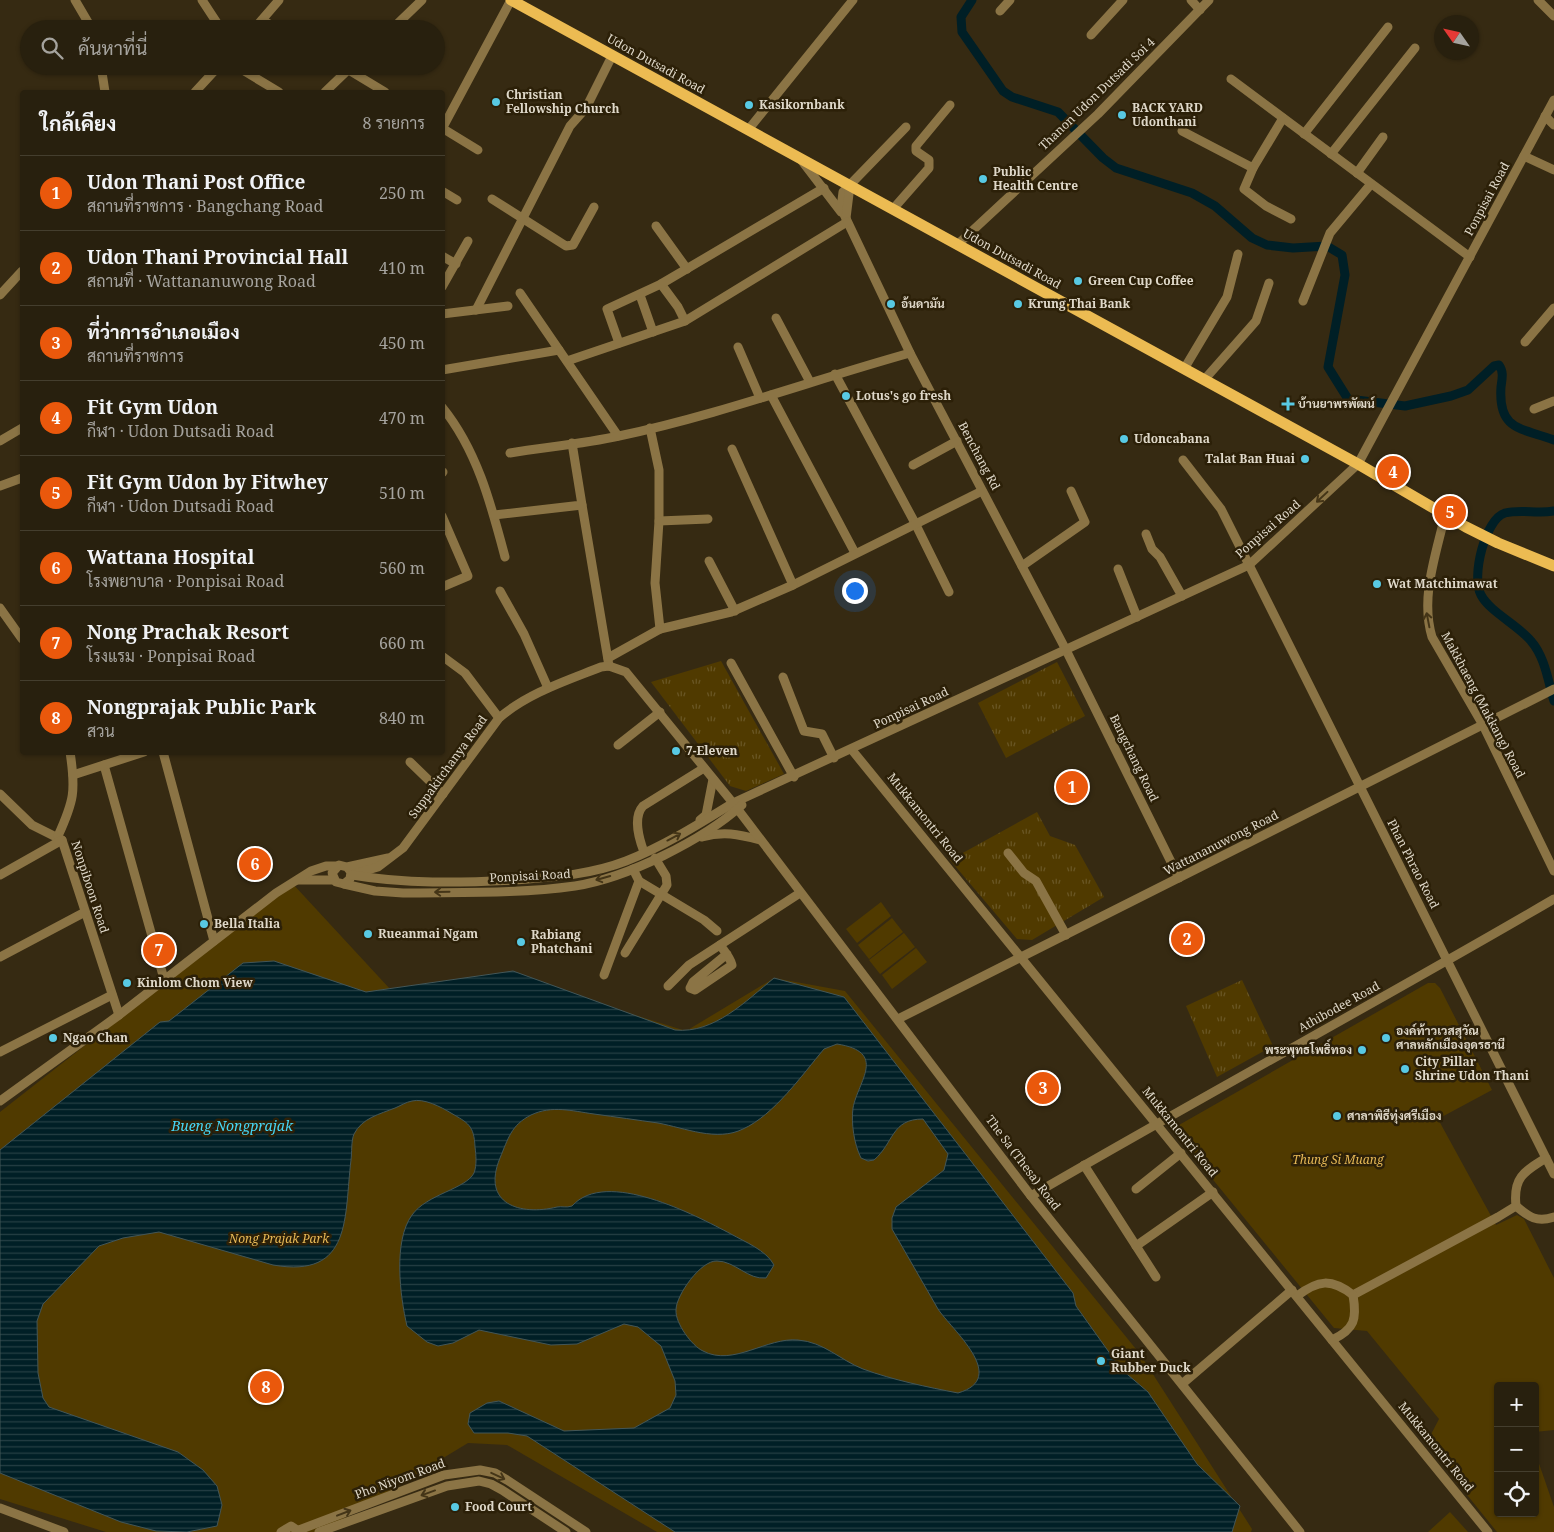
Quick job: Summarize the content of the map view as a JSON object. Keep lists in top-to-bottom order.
{
  "streets": {
    "main road": ["Udon Dutsadi Road"],
    "street": [
      "Thanon Udon Dutsadi Soi 4",
      "Ponpisai Road",
      "Benchang Rd",
      "Makkhaeng (Makkang) Road",
      "Bangchang Road",
      "Suppakitchanya Road",
      "Mukkamontri Road",
      "Wattananuwong Road",
      "Phan Phrao Road",
      "Nonpiboon Road",
      "Athibodee Road",
      "The Sa (Thesa) Road",
      "Pho Niyom Road"
    ]
  },
  "crossings": [
    ["Udon Dutsadi Road", "Thanon Udon Dutsadi Soi 4"],
    ["Udon Dutsadi Road", "Ponpisai Road"],
    ["Udon Dutsadi Road", "Benchang Rd"],
    ["Udon Dutsadi Road", "Makkhaeng (Makkang) Road"],
    ["Ponpisai Road", "Benchang Rd"],
    ["Ponpisai Road", "Bangchang Road"],
    ["Ponpisai Road", "Suppakitchanya Road"],
    ["Ponpisai Road", "Mukkamontri Road"],
    ["Ponpisai Road", "Phan Phrao Road"],
    ["Ponpisai Road", "The Sa (Thesa) Road"],
    ["Benchang Rd", "Bangchang Road"],
    ["Benchang Rd", "Suppakitchanya Road"],
    ["Makkhaeng (Makkang) Road", "Wattananuwong Road"],
    ["Bangchang Road", "Wattananuwong Road"],
    ["Mukkamontri Road", "Wattananuwong Road"],
    ["Mukkamontri Road", "Athibodee Road"],
    ["Wattananuwong Road", "Phan Phrao Road"],
    ["Wattananuwong Road", "The Sa (Thesa) Road"],
    ["Phan Phrao Road", "Athibodee Road"],
    ["Athibodee Road", "The Sa (Thesa) Road"]
  ],
  "one_way": ["Makkhaeng (Makkang) Road"],
  "water": ["Bueng Nongprajak"],
  "parks": ["Thung Si Muang", "Nong Prajak Park"],
  "places": {
    "other": [
      "Christian Fellowship Church",
      "Kasikornbank",
      "BACK YARD Udonthani",
      "Public Health Centre",
      "Green Cup Coffee",
      "อ้นดามัน",
      "Krung Thai Bank",
      "Lotus's go fresh",
      "Udoncabana",
      "Talat Ban Huai",
      "Wat Matchimawat",
      "7-Eleven",
      "Bella Italia",
      "Rueanmai Ngam",
      "Rabiang Phatchani",
      "Kinlom Chom View",
      "Ngao Chan",
      "องค์ท้าวเวสสุวัณ ศาลหลักเมืองอุดรธานี",
      "พระพุทธโพธิ์ทอง",
      "City Pillar Shrine Udon Thani",
      "ศาลาพิธีทุ่งศรีเมือง",
      "Giant Rubber Duck",
      "Food Court"
    ],
    "health": ["บ้านยาพรพัฒน์"]
  },
  "north": "top left",
  "page": {
    "search": "ค้นหาที่นี่",
    "heading": ["ใกล้เคียง", "8 รายการ"],
    "list": [
      {
        "mark": "1",
        "name": "Udon Thani Post Office",
        "note": "สถานที่ราชการ · Bangchang Road",
        "value": "250 m"
      },
      {
        "mark": "2",
        "name": "Udon Thani Provincial Hall",
        "note": "สถานที่ · Wattananuwong Road",
        "value": "410 m"
      },
      {
        "mark": "3",
        "name": "ที่ว่าการอำเภอเมือง",
        "note": "สถานที่ราชการ",
        "value": "450 m"
      },
      {
        "mark": "4",
        "name": "Fit Gym Udon",
        "note": "กีฬา · Udon Dutsadi Road",
        "value": "470 m"
      },
      {
        "mark": "5",
        "name": "Fit Gym Udon by Fitwhey",
        "note": "กีฬา · Udon Dutsadi Road",
        "value": "510 m"
      },
      {
        "mark": "6",
        "name": "Wattana Hospital",
        "note": "โรงพยาบาล · Ponpisai Road",
        "value": "560 m"
      },
      {
        "mark": "7",
        "name": "Nong Prachak Resort",
        "note": "โรงแรม · Ponpisai Road",
        "value": "660 m"
      },
      {
        "mark": "8",
        "name": "Nongprajak Public Park",
        "note": "สวน",
        "value": "840 m"
      }
    ],
    "pins": [
      "4",
      "5",
      "1",
      "6",
      "2",
      "7",
      "3",
      "8"
    ],
    "map_buttons": ["+", "−"]
  }
}
